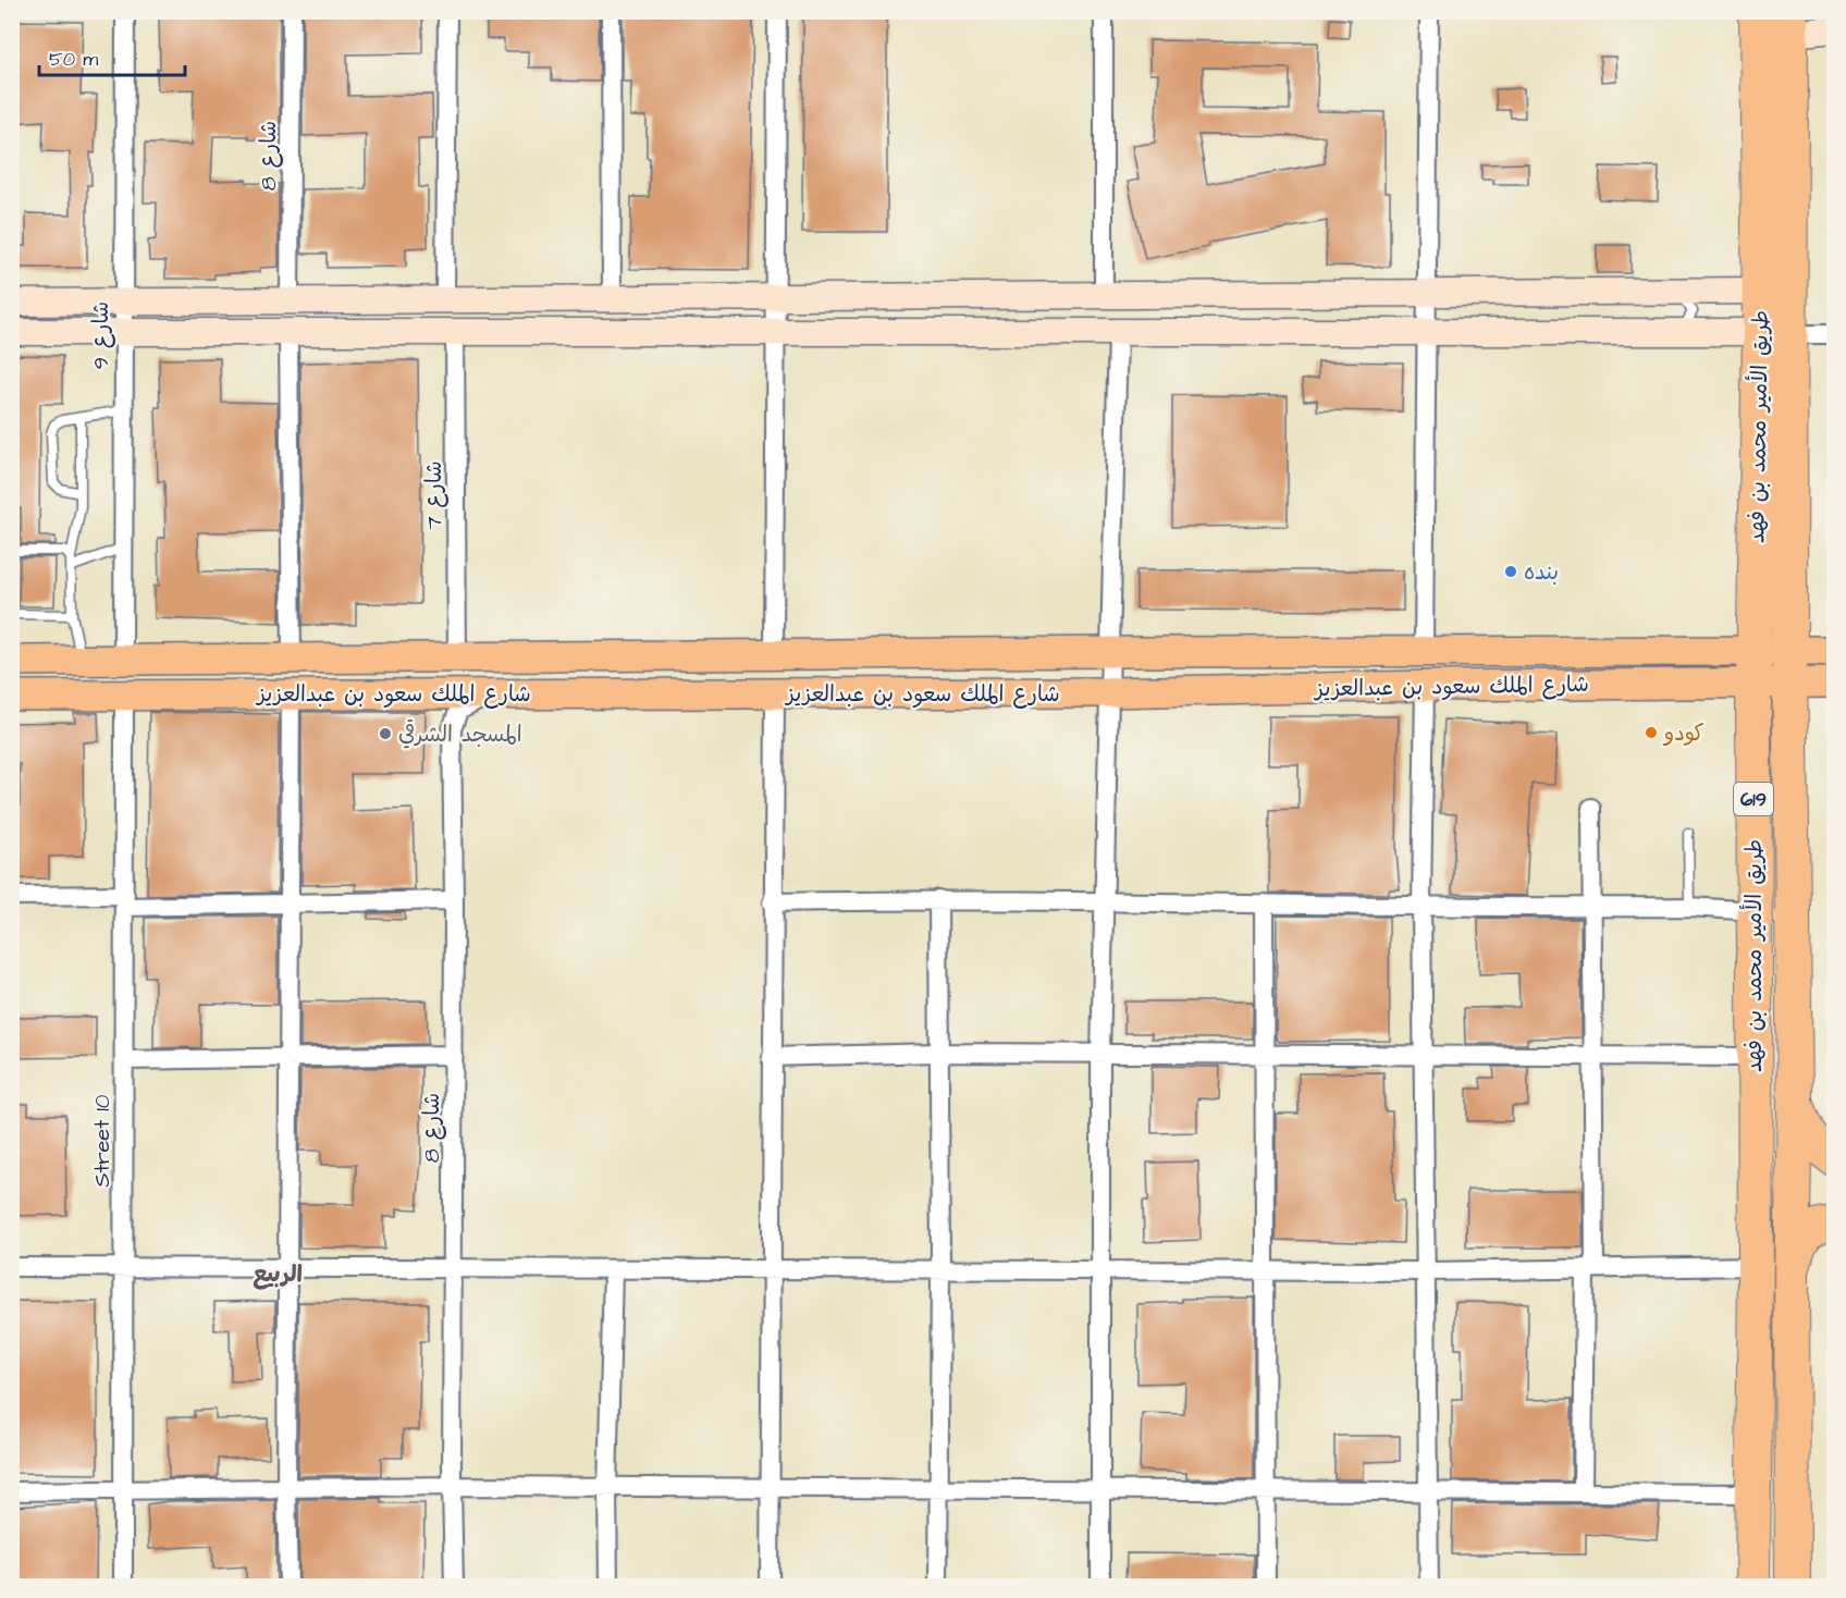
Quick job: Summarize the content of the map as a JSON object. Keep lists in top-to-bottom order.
{
  "streets": {
    "highway": ["طريق الأمير محمد بن فهد", "619"],
    "main road": ["شارع الملك سعود بن عبدالعزيز"],
    "street": [
      "شارع 8",
      "شارع 9",
      "شارع 7",
      "Street 10"
    ]
  },
  "crossings": [
    ["شارع 8", "شارع الملك سعود بن عبدالعزيز"],
    ["شارع 9", "شارع الملك سعود بن عبدالعزيز"],
    ["طريق الأمير محمد بن فهد", "شارع الملك سعود بن عبدالعزيز"],
    ["شارع 7", "شارع الملك سعود بن عبدالعزيز"],
    ["شارع الملك سعود بن عبدالعزيز", "Street 10"]
  ],
  "districts": ["الربيع"],
  "places": ["بنده", "كودو", "المسجد الشرقي"],
  "scale_bar": "50 m"
}
